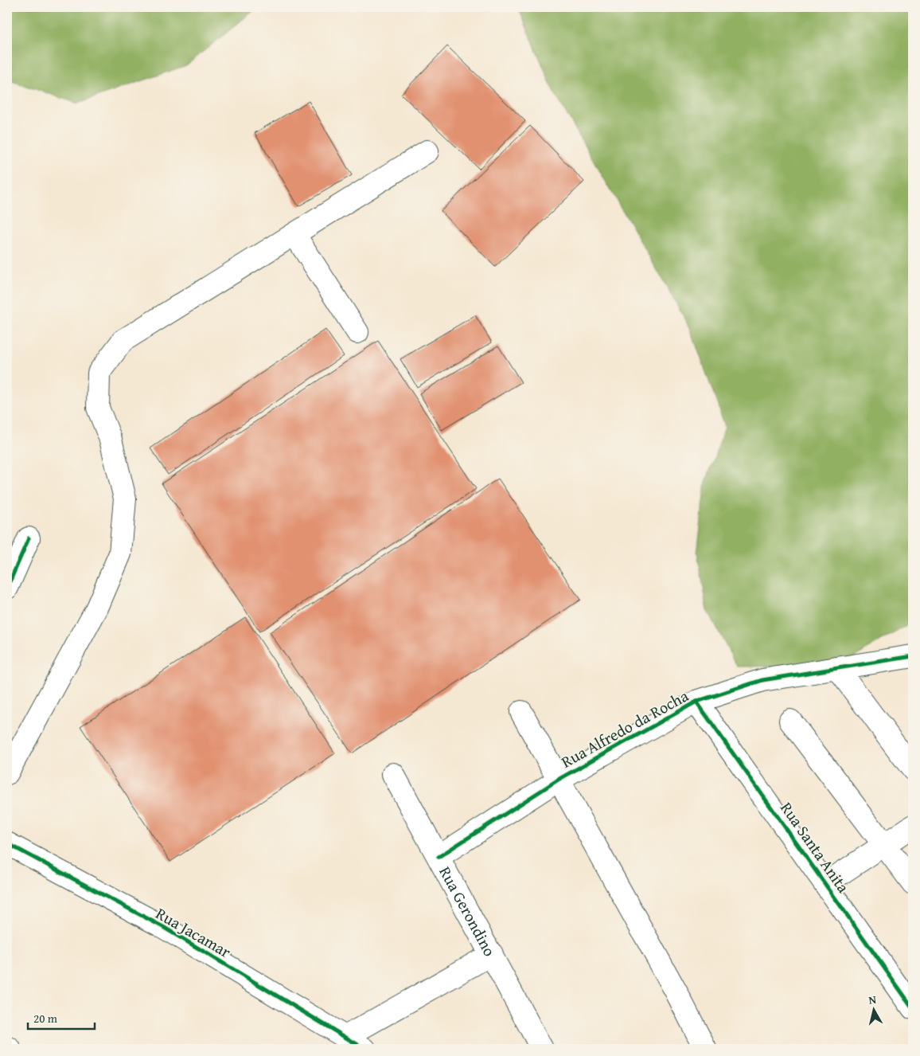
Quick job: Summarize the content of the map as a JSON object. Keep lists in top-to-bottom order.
{
  "streets": {
    "street": [
      "Rua Alfredo da Rocha",
      "Rua Santa Anita",
      "Rua Gerondino",
      "Rua Jacamar"
    ]
  },
  "crossings": [
    ["Rua Alfredo da Rocha", "Rua Santa Anita"],
    ["Rua Alfredo da Rocha", "Rua Gerondino"]
  ],
  "scale_bar": "20 m",
  "north": "top"
}
